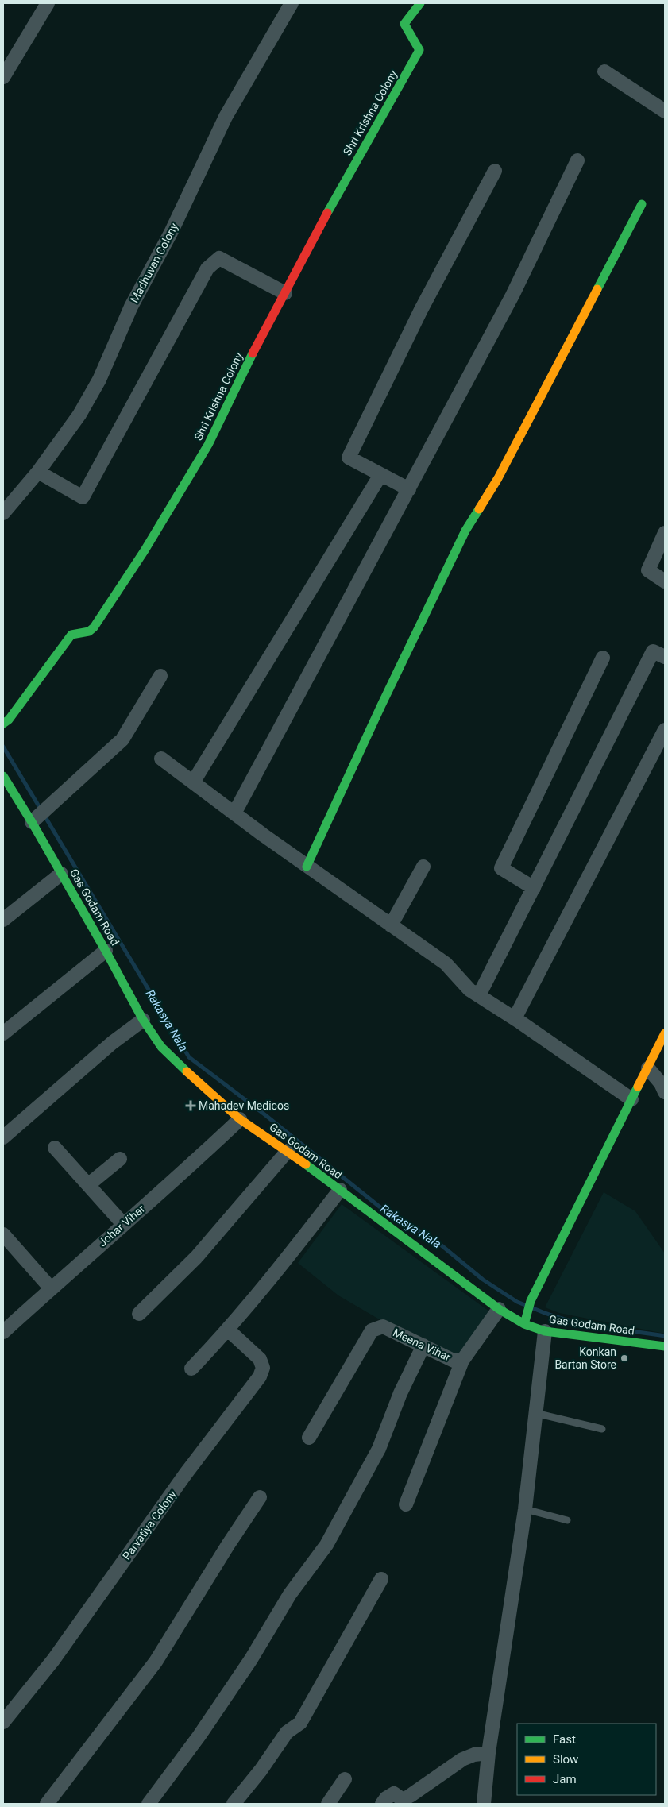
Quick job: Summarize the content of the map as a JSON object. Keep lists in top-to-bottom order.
{
  "streets": {
    "street": [
      "Shri Krishna Colony",
      "Madhuvan Colony",
      "Gas Godam Road",
      "Johar Vihar",
      "Meena Vihar",
      "Parvatiya Colony"
    ]
  },
  "crossings": [
    ["Gas Godam Road", "Johar Vihar"],
    ["Gas Godam Road", "Meena Vihar"]
  ],
  "water": ["Rakasya Nala"],
  "places": {
    "health": ["Mahadev Medicos"],
    "other": ["Konkan Bartan Store"]
  },
  "legend": ["Fast", "Slow", "Jam"]
}
